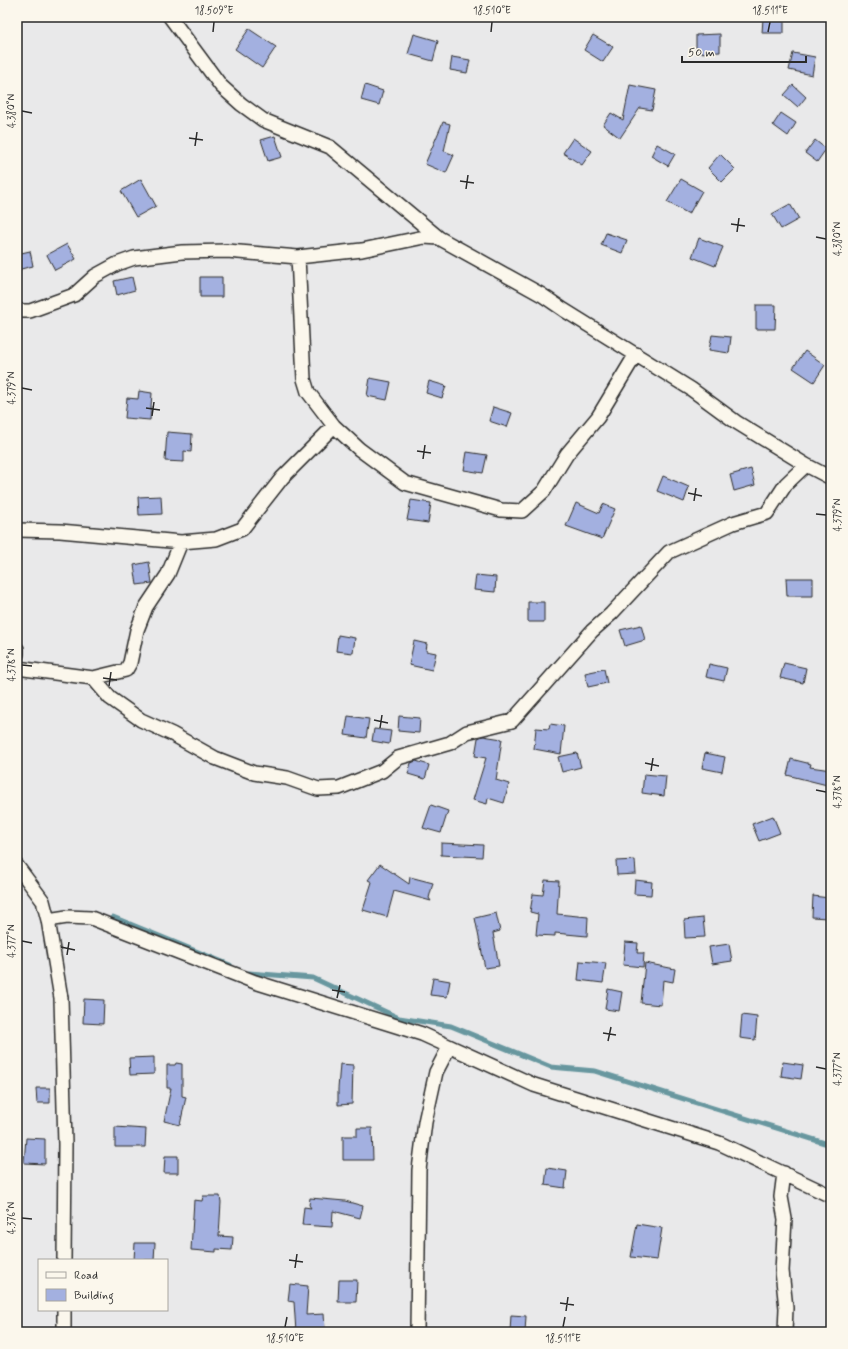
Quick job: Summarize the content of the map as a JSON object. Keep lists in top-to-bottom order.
{
  "legend": ["Road", "Building"],
  "scale_bar": "50 m",
  "coordinates": [
    "18.509°E",
    "18.510°E",
    "18.511°E",
    "4.380°N",
    "4.379°N",
    "4.378°N",
    "4.377°N",
    "4.376°N"
  ]
}
